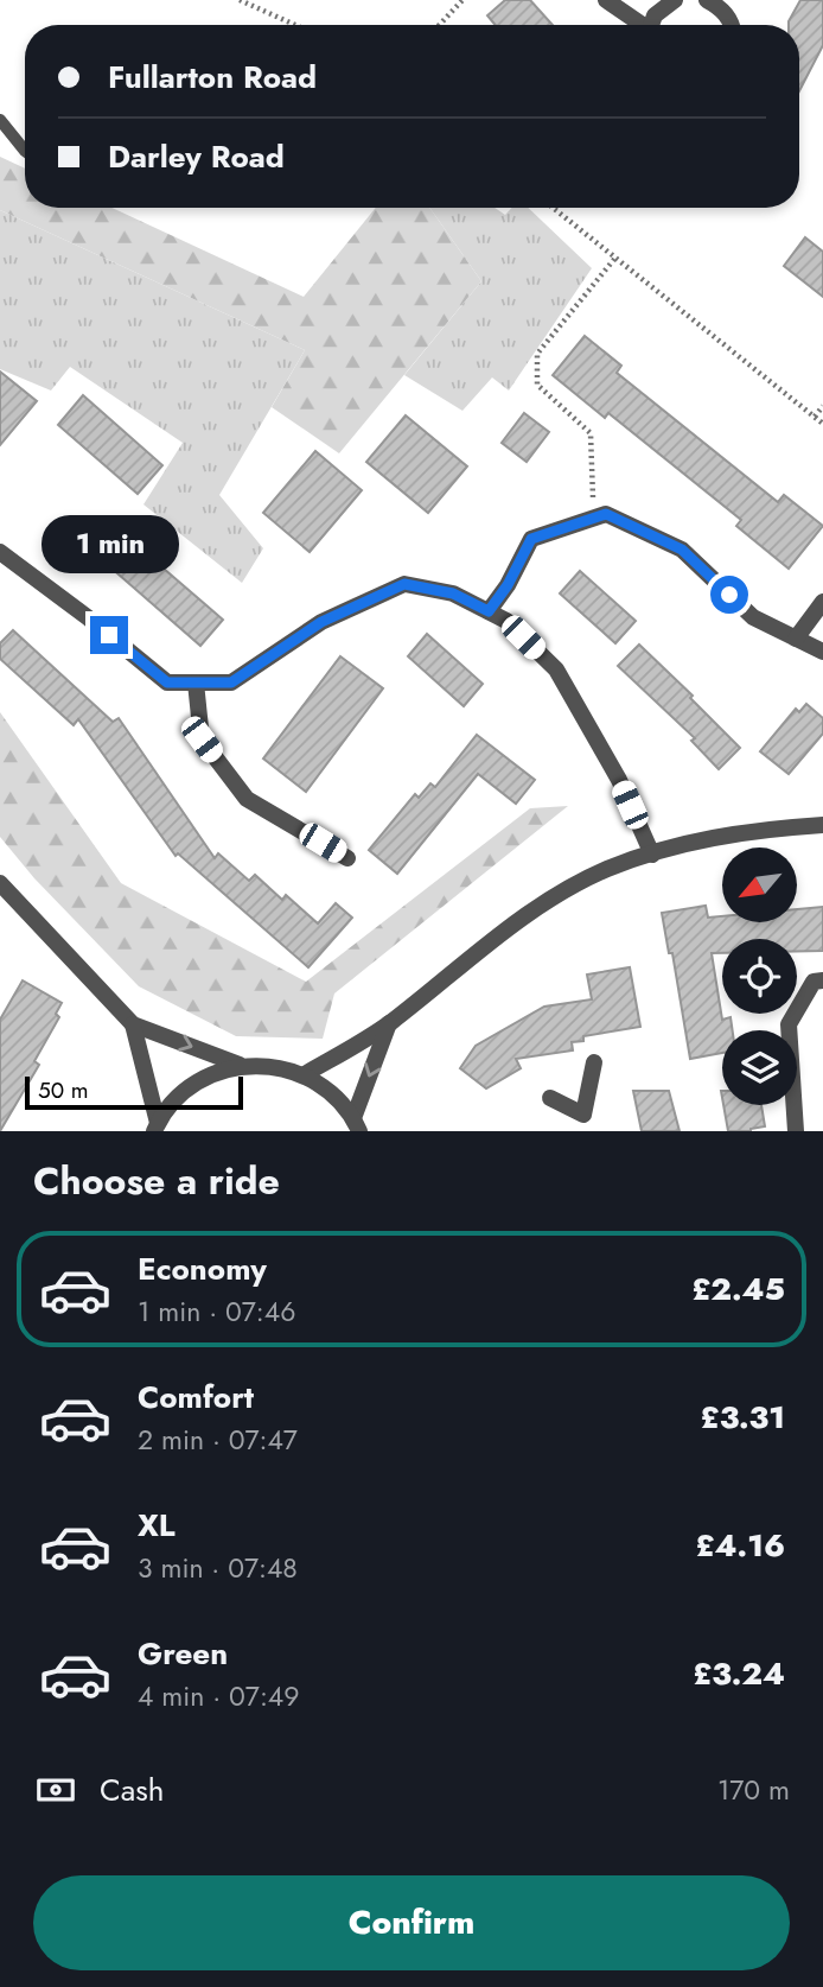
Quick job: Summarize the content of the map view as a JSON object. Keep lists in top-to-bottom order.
{
  "scale_bar": "50 m",
  "north": "bottom left",
  "page": {
    "banner": ["Fullarton Road", "Darley Road"],
    "bubble": "1 min",
    "scale": "50 m",
    "heading": "Choose a ride",
    "list": [
      {
        "name": "Economy",
        "note": "1 min · 07:46",
        "value": "£2.45"
      },
      {
        "name": "Comfort",
        "note": "2 min · 07:47",
        "value": "£3.31"
      },
      {
        "name": "XL",
        "note": "3 min · 07:48",
        "value": "£4.16"
      },
      {
        "name": "Green",
        "note": "4 min · 07:49",
        "value": "£3.24"
      }
    ],
    "pay": ["Cash", "170 m"],
    "buttons": "Confirm"
  }
}
